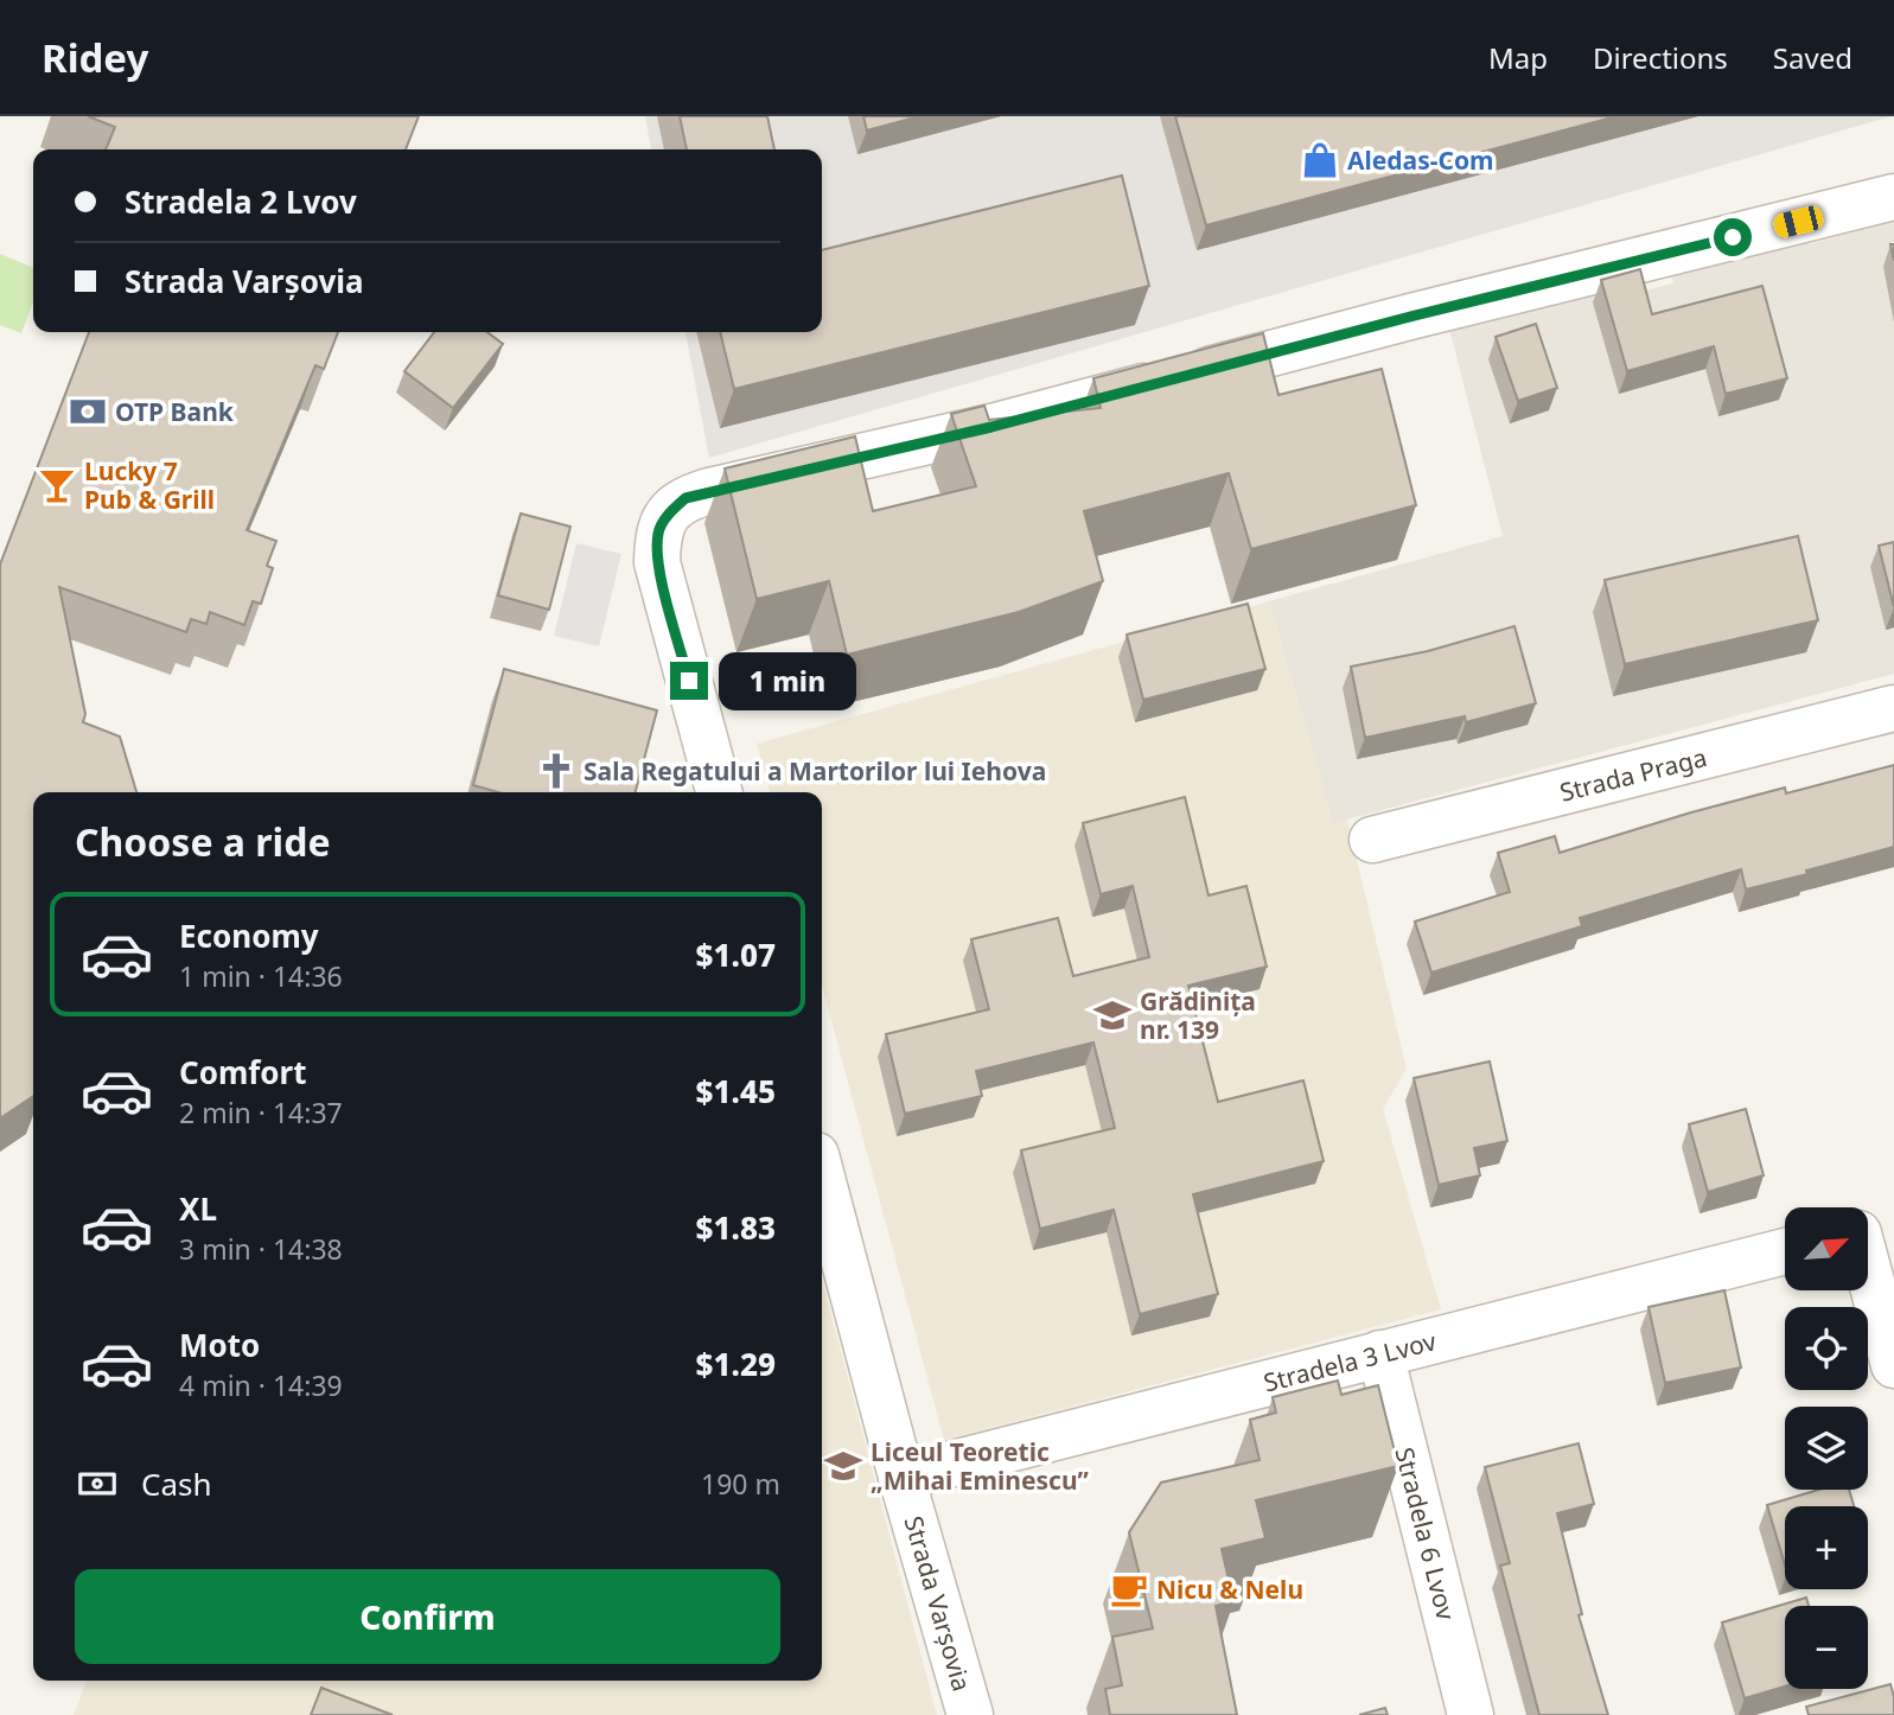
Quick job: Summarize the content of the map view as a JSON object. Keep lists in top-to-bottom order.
{
  "streets": {
    "street": [
      "Strada Praga",
      "Stradela 3 Lvov",
      "Stradela 6 Lvov",
      "Strada Varșovia"
    ]
  },
  "crossings": [
    ["Stradela 3 Lvov", "Stradela 6 Lvov"],
    ["Stradela 3 Lvov", "Strada Varșovia"]
  ],
  "places": {
    "shop": ["Aledas-Com"],
    "bank": ["OTP Bank"],
    "bar": ["Lucky 7 Pub & Grill"],
    "church": ["Sala Regatului a Martorilor lui Iehova"],
    "school or university": ["Grădinița nr. 139", "Liceul Teoretic „Mihai Eminescu”"],
    "cafe": ["Nicu & Nelu"]
  },
  "north": "top right",
  "page": {
    "header": "Ridey",
    "nav": ["Map", "Directions", "Saved"],
    "banner": ["Stradela 2 Lvov", "Strada Varșovia"],
    "bubble": "1 min",
    "heading": "Choose a ride",
    "list": [
      {
        "name": "Economy",
        "note": "1 min · 14:36",
        "value": "$1.07"
      },
      {
        "name": "Comfort",
        "note": "2 min · 14:37",
        "value": "$1.45"
      },
      {
        "name": "XL",
        "note": "3 min · 14:38",
        "value": "$1.83"
      },
      {
        "name": "Moto",
        "note": "4 min · 14:39",
        "value": "$1.29"
      }
    ],
    "map_buttons": ["+", "−"],
    "pay": ["Cash", "190 m"],
    "buttons": "Confirm"
  }
}
